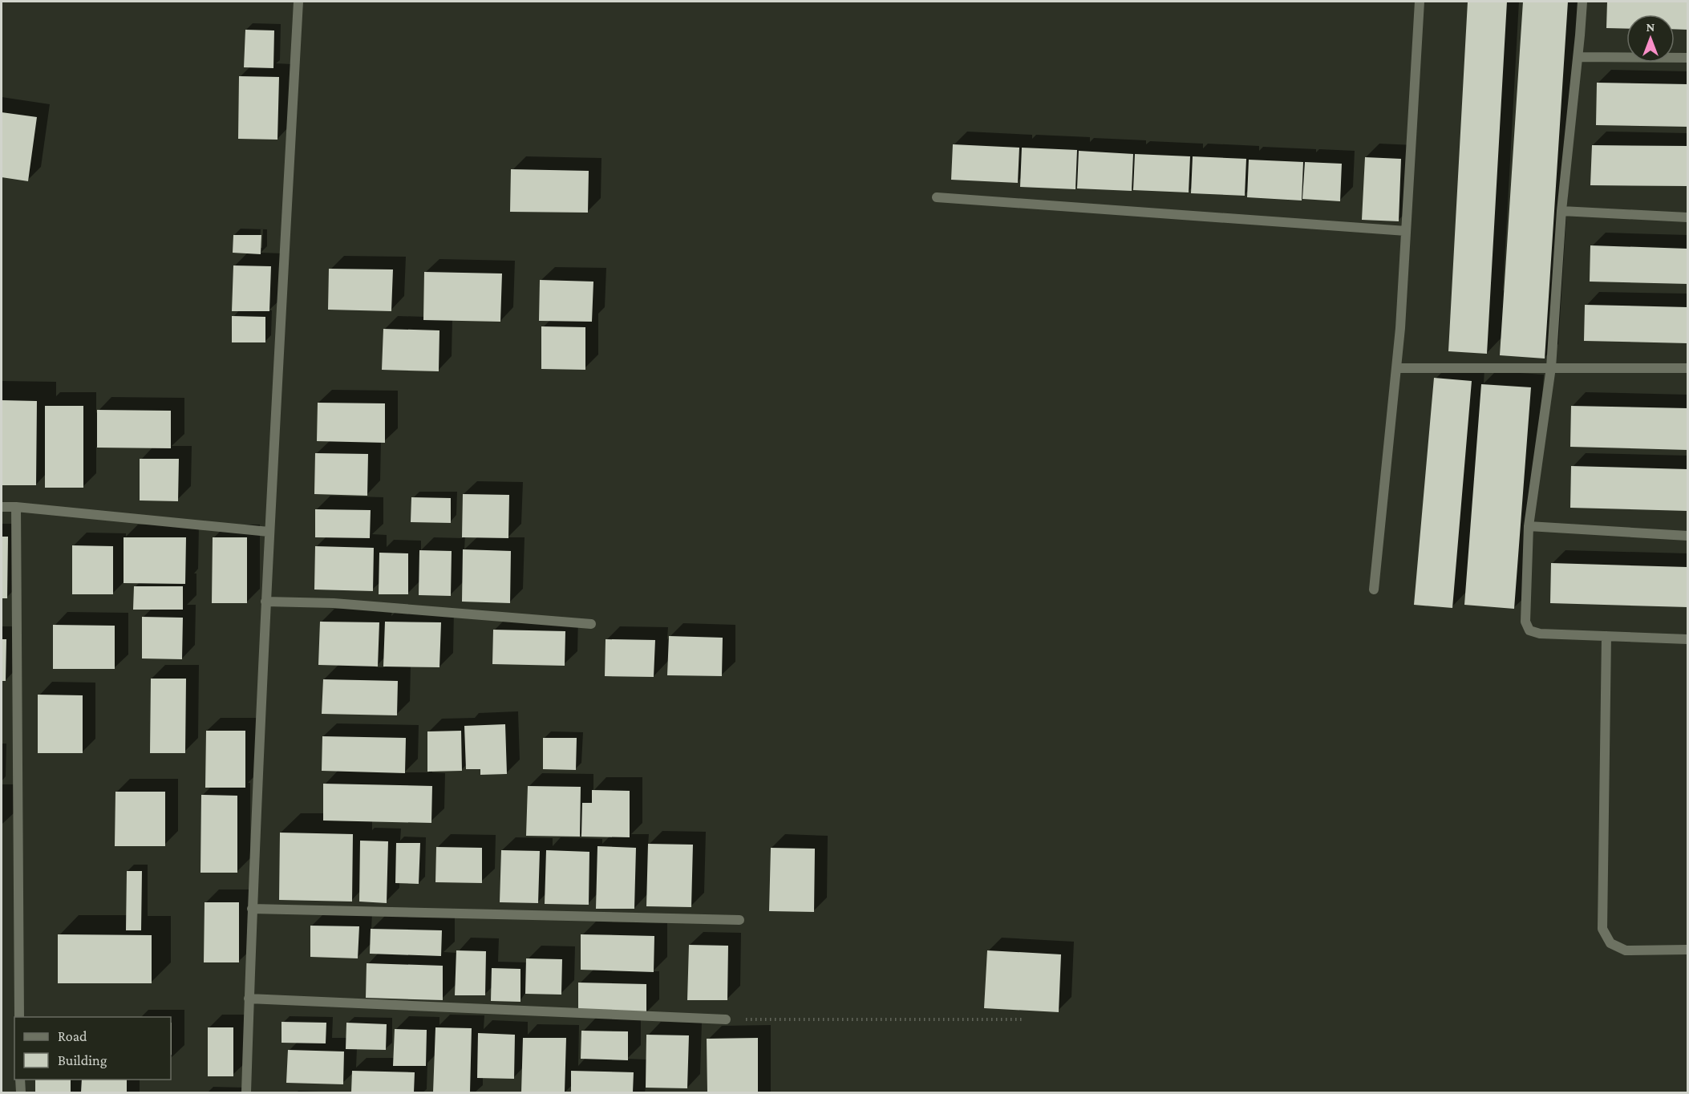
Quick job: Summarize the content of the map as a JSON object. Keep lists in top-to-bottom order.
{
  "legend": ["Road", "Building"],
  "north": "top"
}
